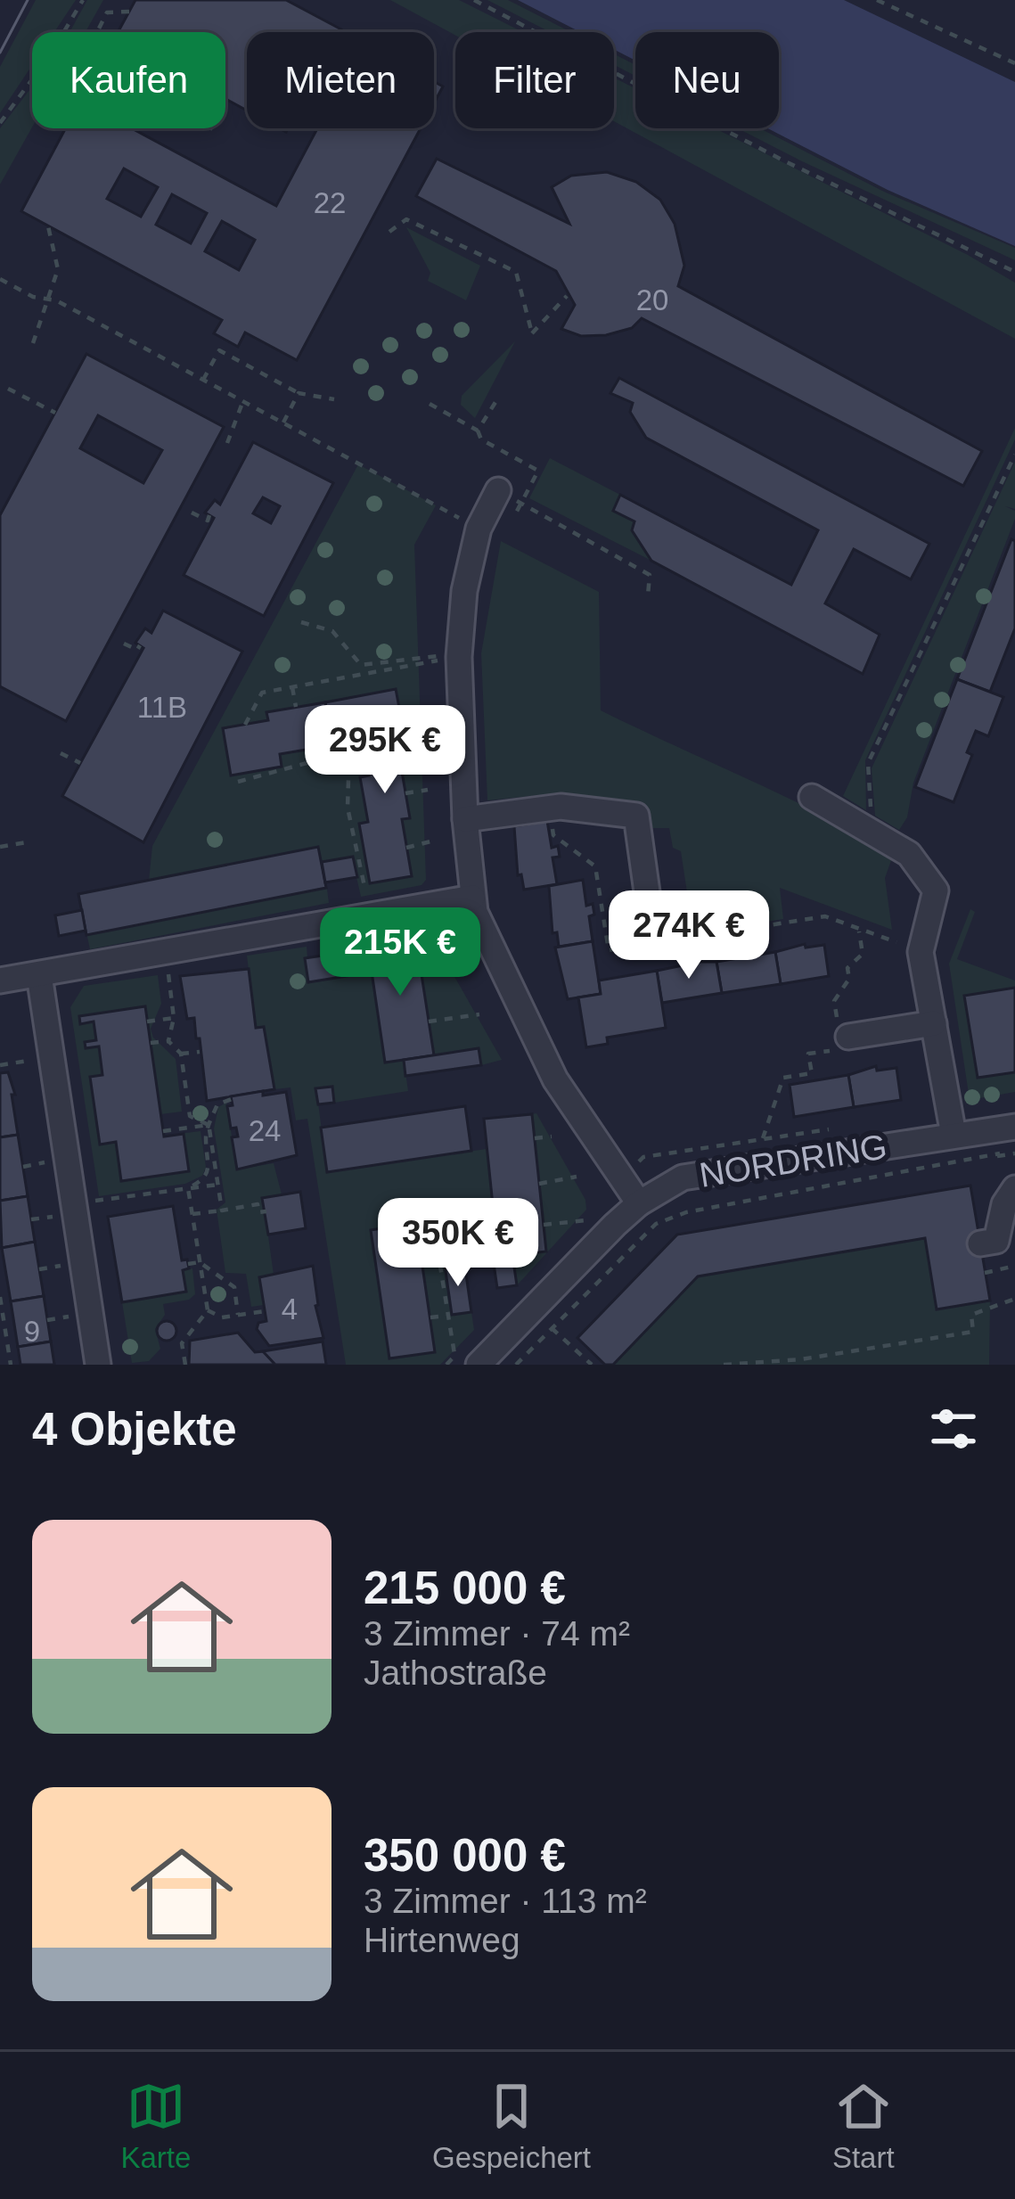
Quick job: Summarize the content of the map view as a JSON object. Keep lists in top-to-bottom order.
{
  "streets": {
    "street": ["NORDRING"]
  },
  "house_numbers": [
    "22",
    "20",
    "11B",
    "24",
    "4",
    "9"
  ],
  "page": {
    "chip": [
      "Kaufen",
      "Mieten",
      "Filter",
      "Neu"
    ],
    "price": [
      "295K €",
      "274K €",
      "215K €",
      "350K €"
    ],
    "heading": "4 Objekte",
    "list": [
      {
        "name": "215 000 €",
        "note": "3 Zimmer · 74 m² · Jathostraße"
      },
      {
        "name": "350 000 €",
        "note": "3 Zimmer · 113 m² · Hirtenweg"
      }
    ],
    "tabs": ["Karte", "Gespeichert", "Start"]
  }
}
